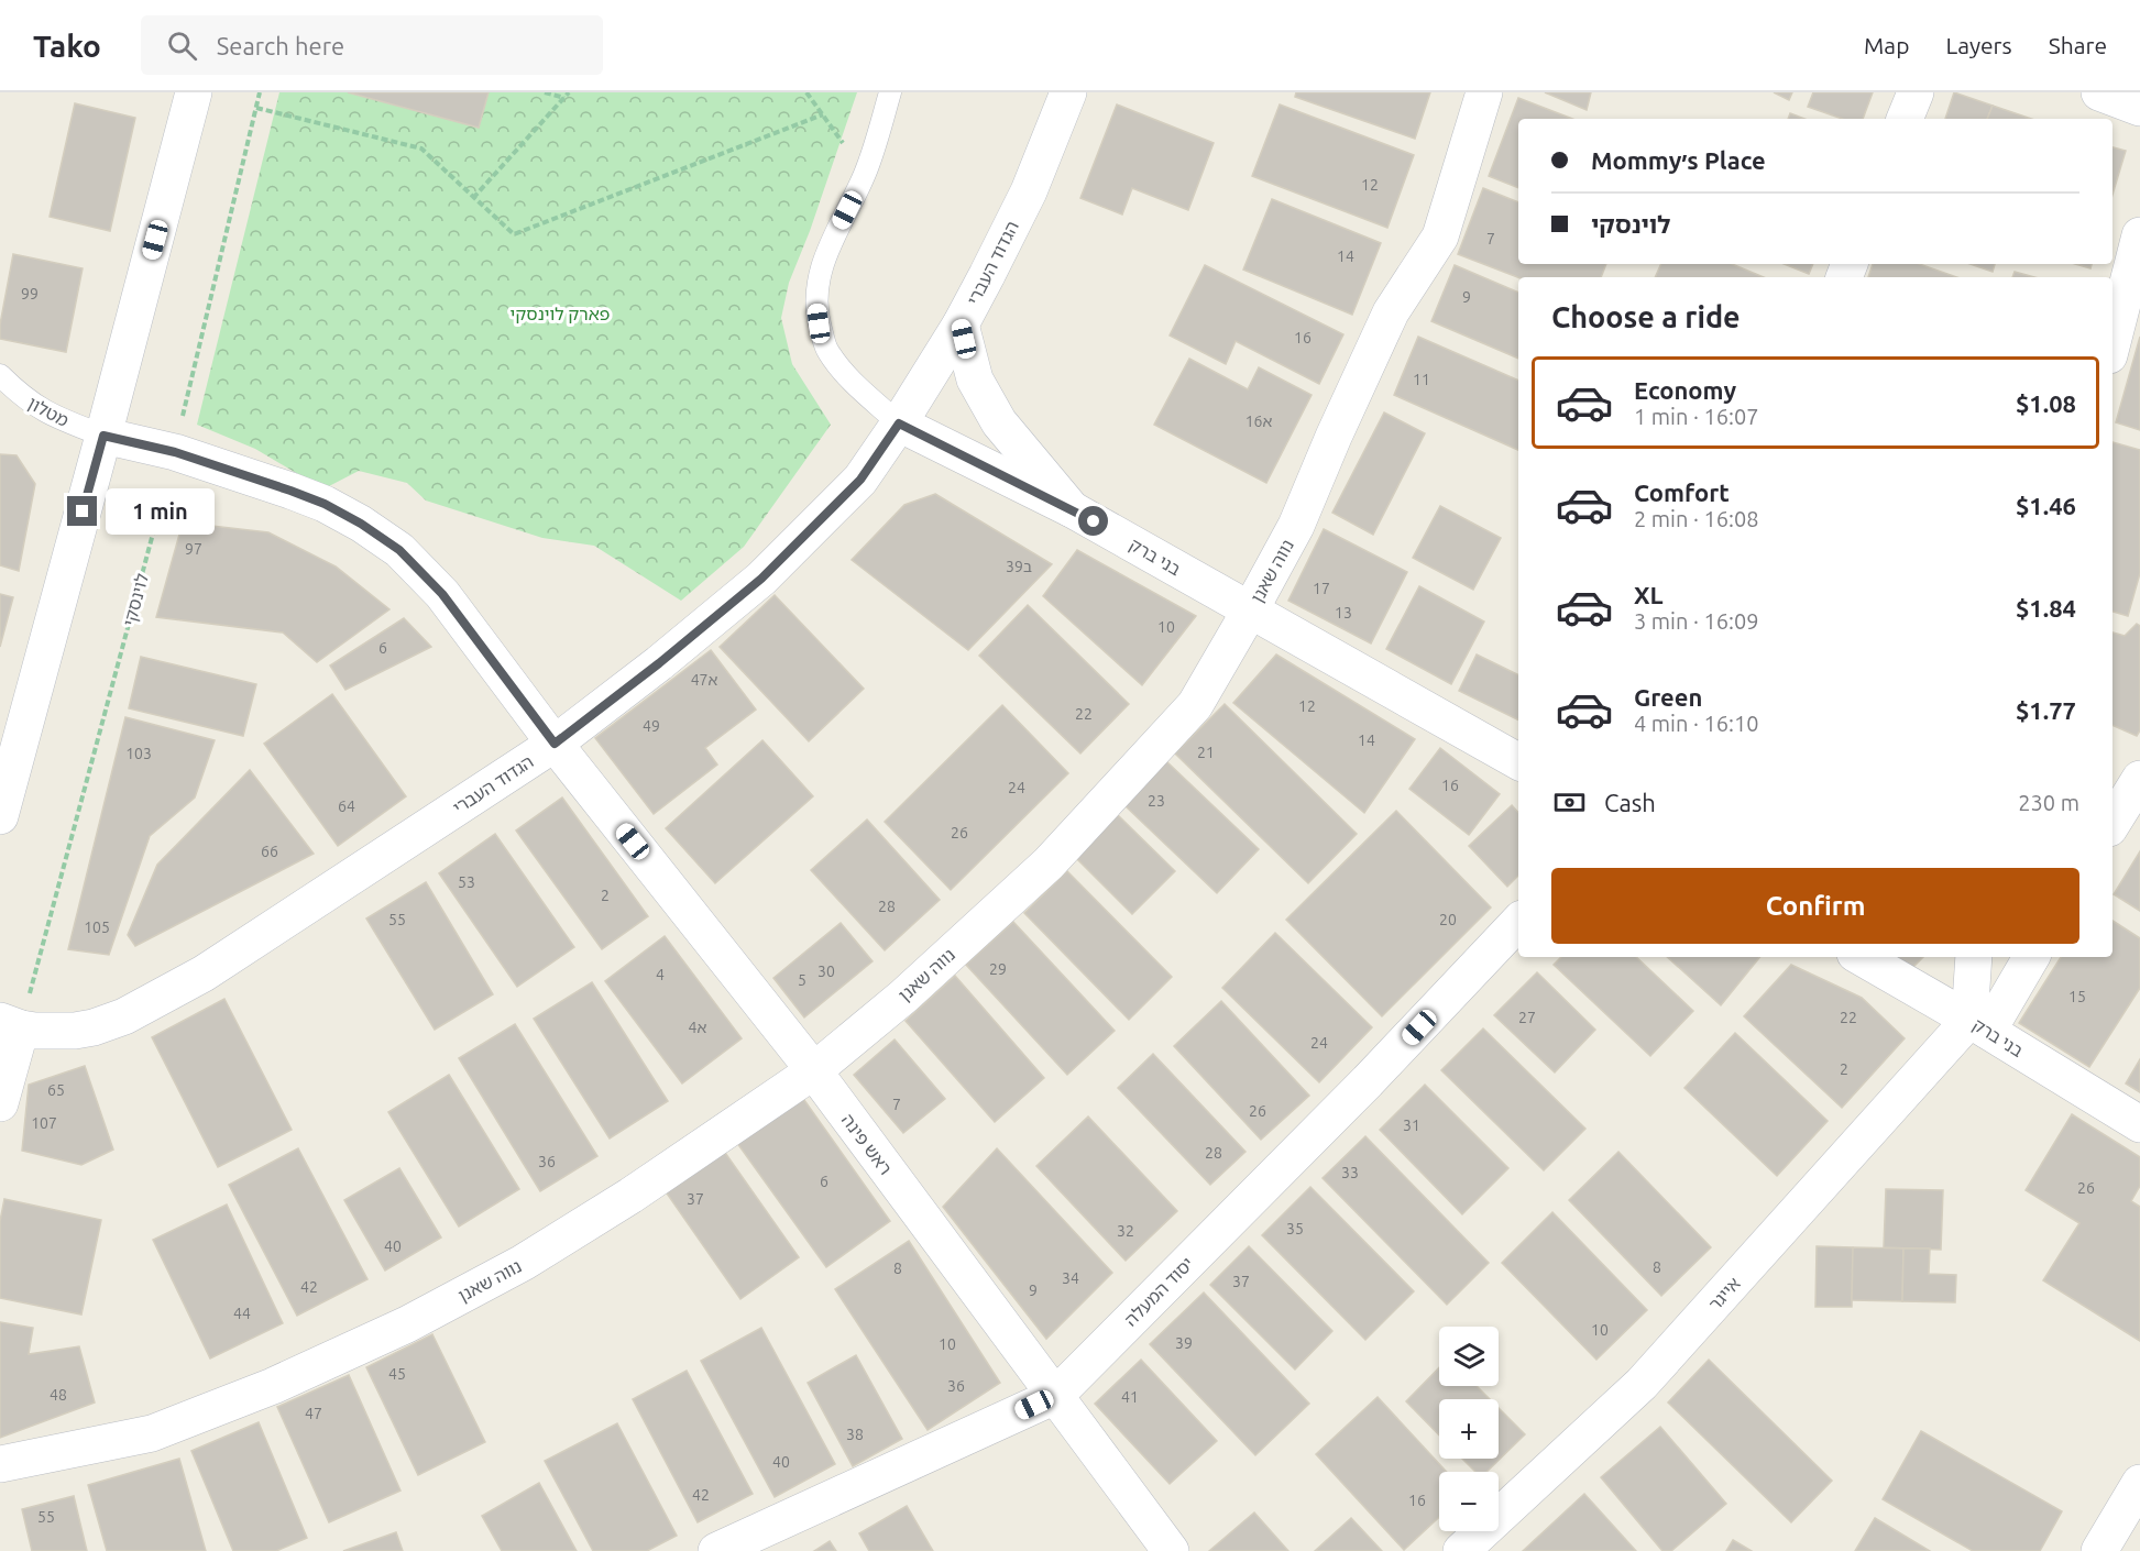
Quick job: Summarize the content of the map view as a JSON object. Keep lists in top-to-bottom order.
{
  "streets": {
    "street": [
      "הגדוד העברי",
      "בני ברק",
      "נווה שאנן",
      "ראש פינה",
      "יסוד המעלה",
      "אייגר"
    ],
    "lane": ["מטלון"],
    "path": ["לוינסקי"]
  },
  "crossings": [
    ["הגדוד העברי", "בני ברק"],
    ["הגדוד העברי", "לוינסקי"],
    ["הגדוד העברי", "ראש פינה"],
    ["מטלון", "ראש פינה"],
    ["בני ברק", "נווה שאנן"],
    ["בני ברק", "אייגר"],
    ["נווה שאנן", "ראש פינה"],
    ["לוינסקי", "ראש פינה"],
    ["ראש פינה", "יסוד המעלה"]
  ],
  "parks": ["פארק לוינסקי"],
  "house_numbers": [
    "12",
    "7",
    "14",
    "99",
    "9",
    "16",
    "11",
    "16א",
    "97",
    "39ב",
    "17",
    "13",
    "10",
    "6",
    "47א",
    "12",
    "22",
    "49",
    "14",
    "21",
    "103",
    "16",
    "24",
    "23",
    "64",
    "26",
    "66",
    "53",
    "2",
    "28",
    "55",
    "20",
    "105",
    "29",
    "30",
    "4",
    "5",
    "15",
    "27",
    "22",
    "4א",
    "24",
    "2",
    "65",
    "7",
    "26",
    "107",
    "31",
    "28",
    "36",
    "33",
    "6",
    "26",
    "37",
    "35",
    "32",
    "40",
    "8",
    "8",
    "34",
    "37",
    "42",
    "9",
    "44",
    "10",
    "39",
    "10",
    "45",
    "36",
    "48",
    "41",
    "47",
    "38",
    "40",
    "42",
    "16",
    "55"
  ],
  "page": {
    "header": "Tako",
    "search": "Search here",
    "nav": ["Map", "Layers", "Share"],
    "banner": ["Mommy׳s Place", "לוינסקי"],
    "heading": "Choose a ride",
    "list": [
      {
        "name": "Economy",
        "note": "1 min · 16:07",
        "value": "$1.08"
      },
      {
        "name": "Comfort",
        "note": "2 min · 16:08",
        "value": "$1.46"
      },
      {
        "name": "XL",
        "note": "3 min · 16:09",
        "value": "$1.84"
      },
      {
        "name": "Green",
        "note": "4 min · 16:10",
        "value": "$1.77"
      }
    ],
    "bubble": "1 min",
    "pay": ["Cash", "230 m"],
    "buttons": "Confirm",
    "map_buttons": ["+", "−"]
  }
}
